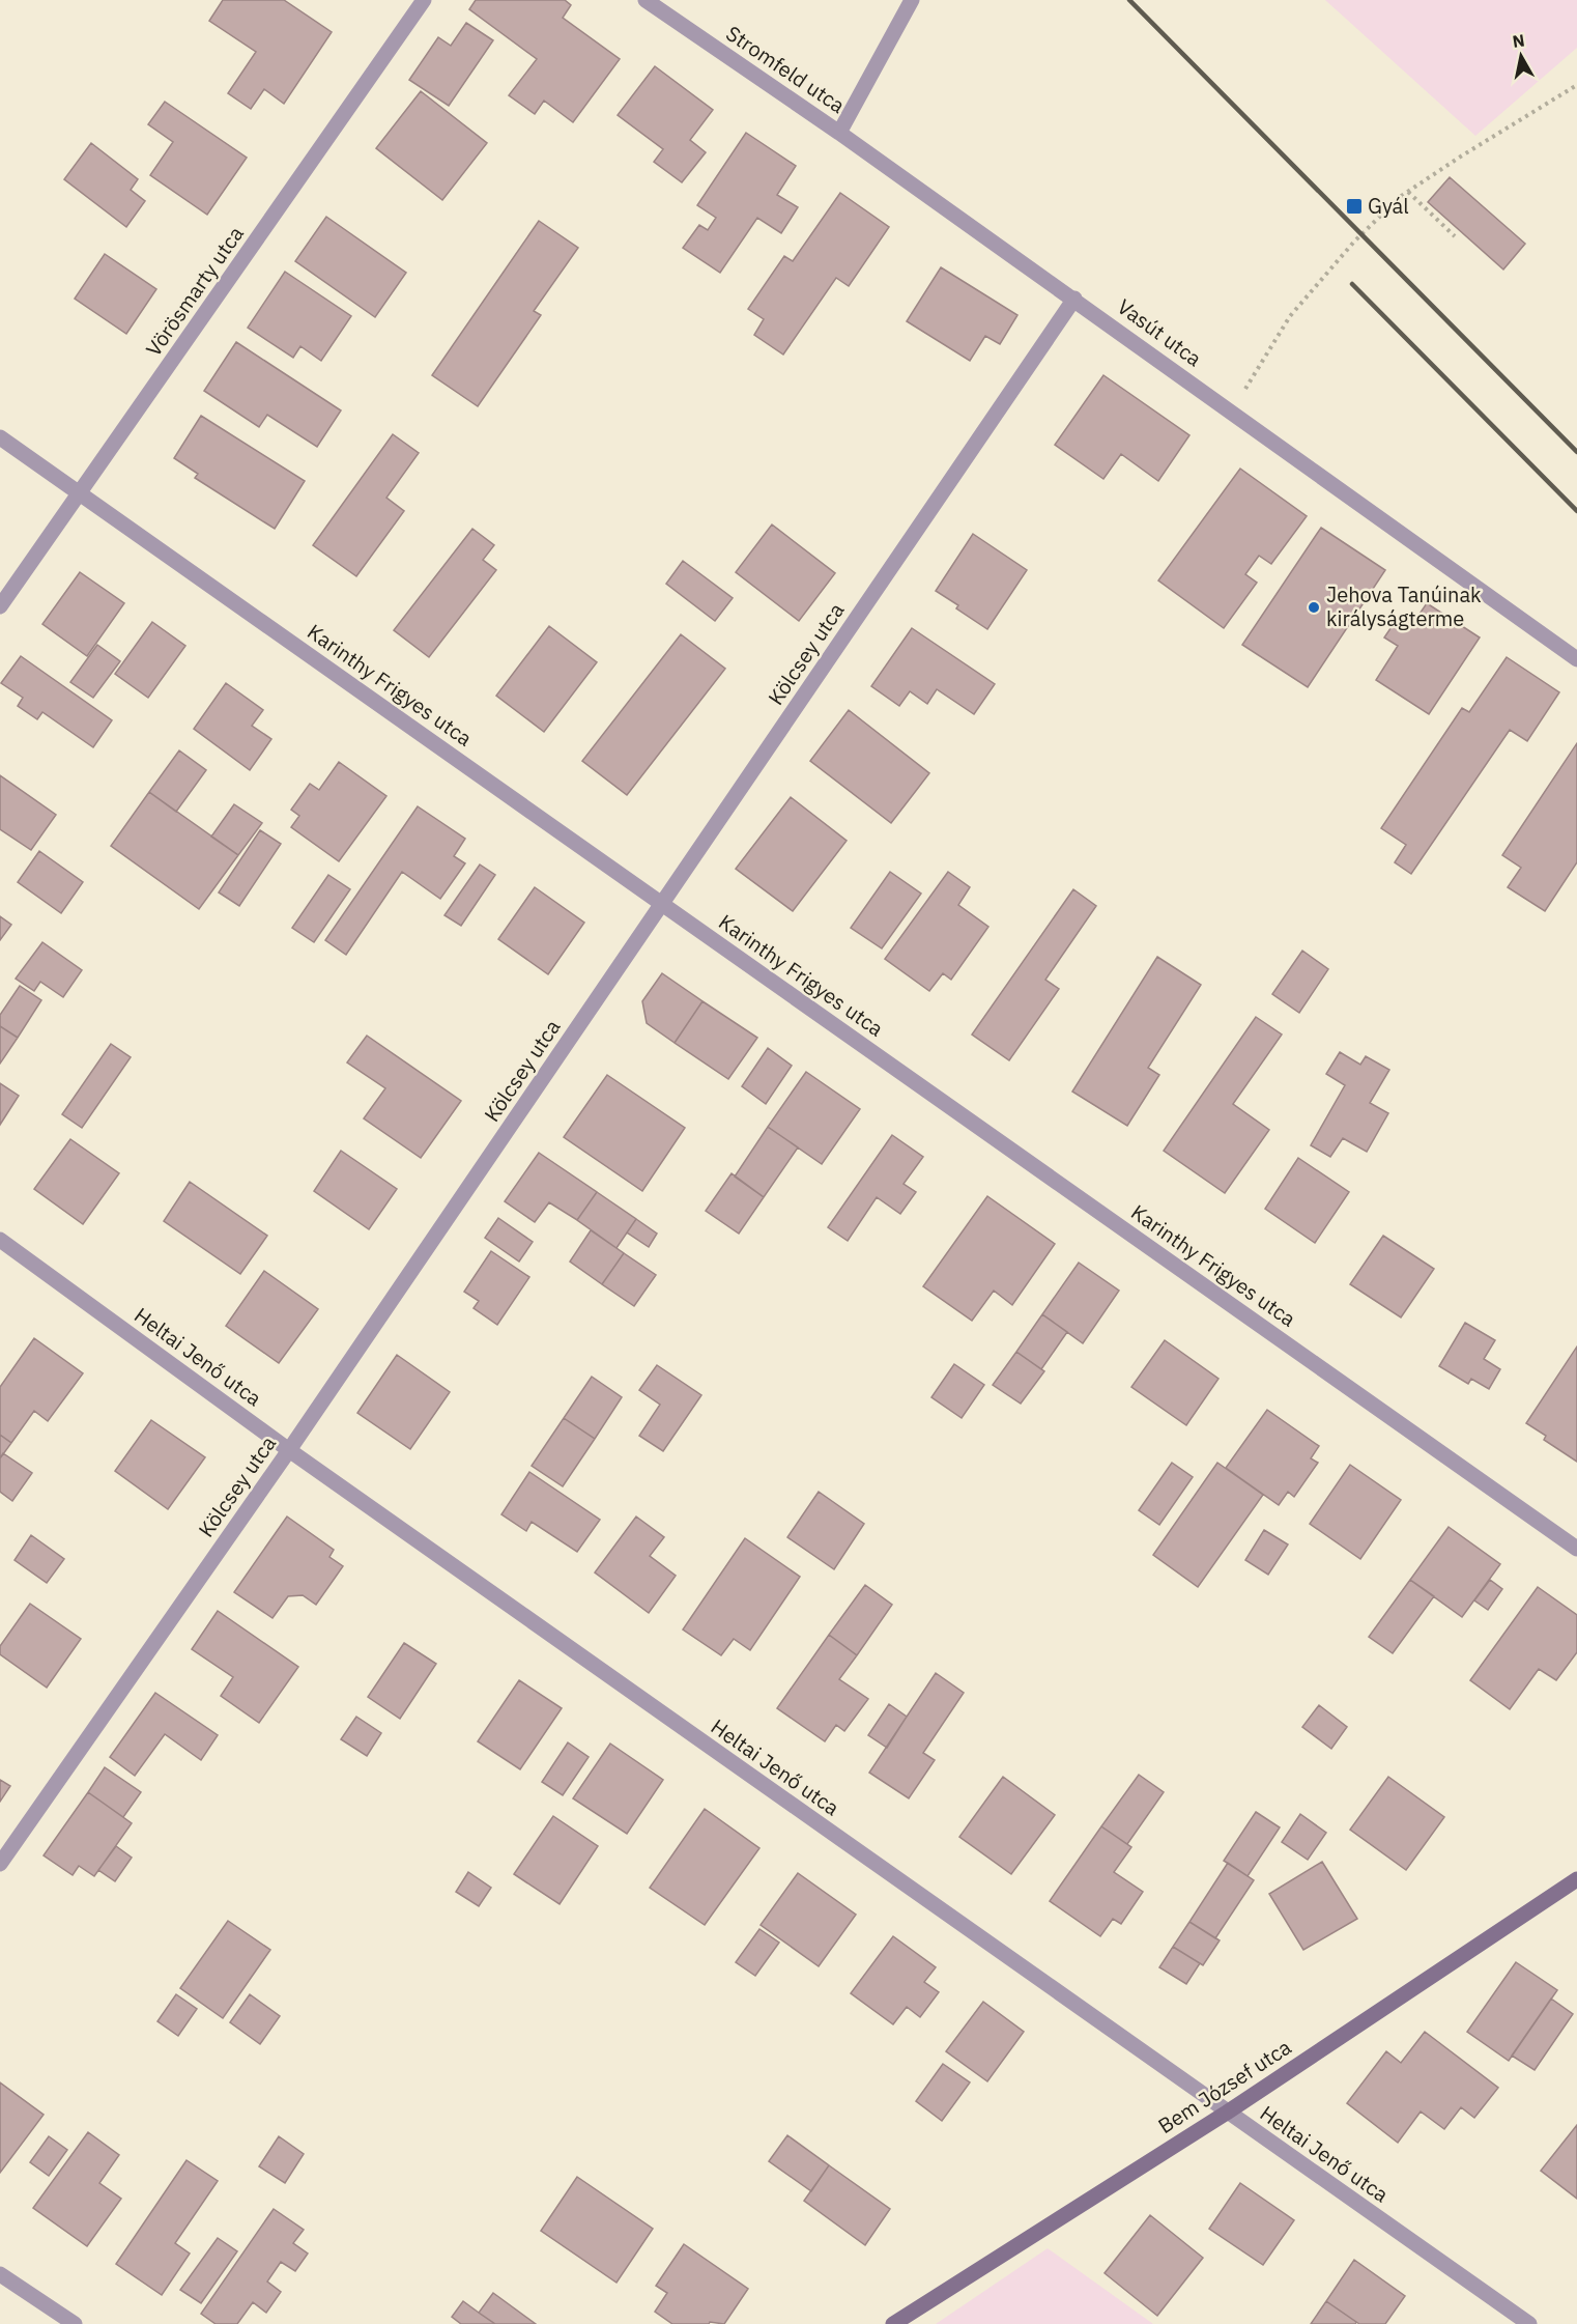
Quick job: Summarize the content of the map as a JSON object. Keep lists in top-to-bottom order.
{
  "streets": {
    "main road": ["Bem József utca"],
    "street": [
      "Stromfeld utca",
      "Vörösmarty utca",
      "Vasút utca",
      "Kölcsey utca",
      "Karinthy Frigyes utca",
      "Heltai Jenő utca"
    ]
  },
  "crossings": [
    ["Stromfeld utca", "Vasút utca"],
    ["Vörösmarty utca", "Karinthy Frigyes utca"],
    ["Vasút utca", "Kölcsey utca"],
    ["Kölcsey utca", "Karinthy Frigyes utca"],
    ["Kölcsey utca", "Heltai Jenő utca"],
    ["Heltai Jenő utca", "Bem József utca"]
  ],
  "places": {
    "transit": ["Gyál"],
    "other": ["Jehova Tanúinak királyságterme"]
  },
  "north": "top"
}
